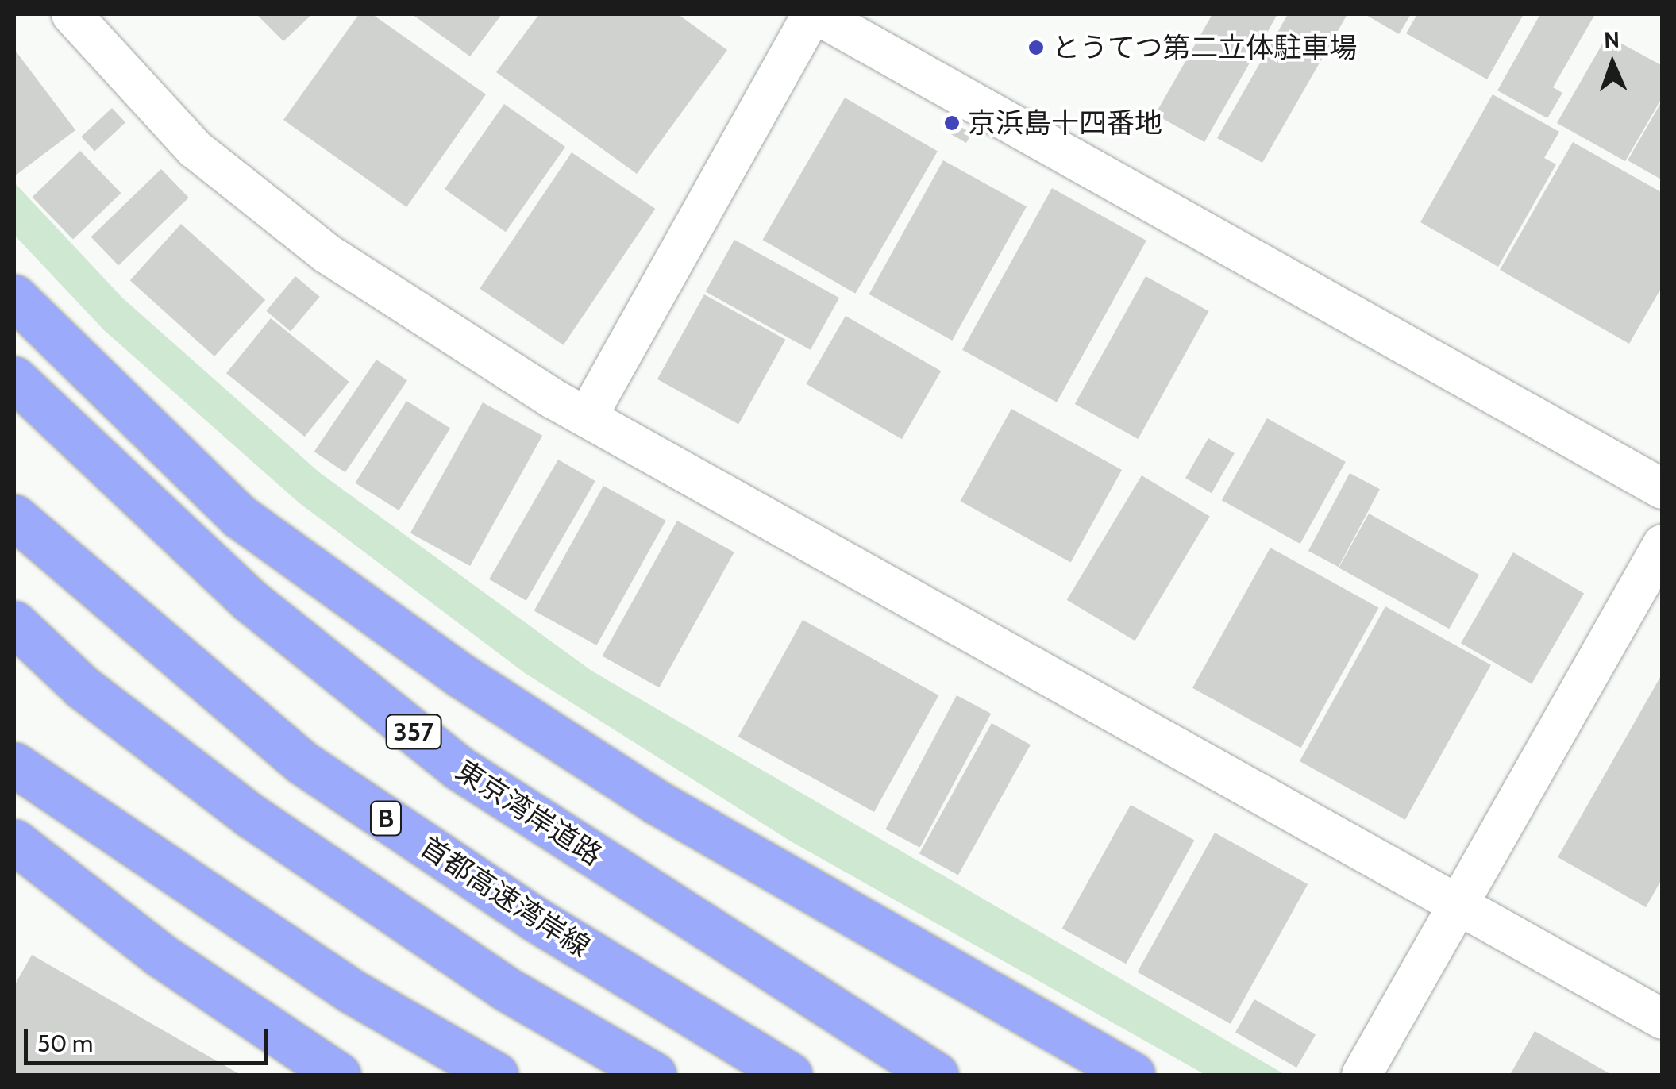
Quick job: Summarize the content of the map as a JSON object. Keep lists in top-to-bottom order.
{
  "streets": {
    "highway": [
      "357",
      "東京湾岸道路",
      "B",
      "首都高速湾岸線"
    ]
  },
  "places": ["とうてつ第二立体駐車場", "京浜島十四番地"],
  "scale_bar": "50 m",
  "north": "top"
}
